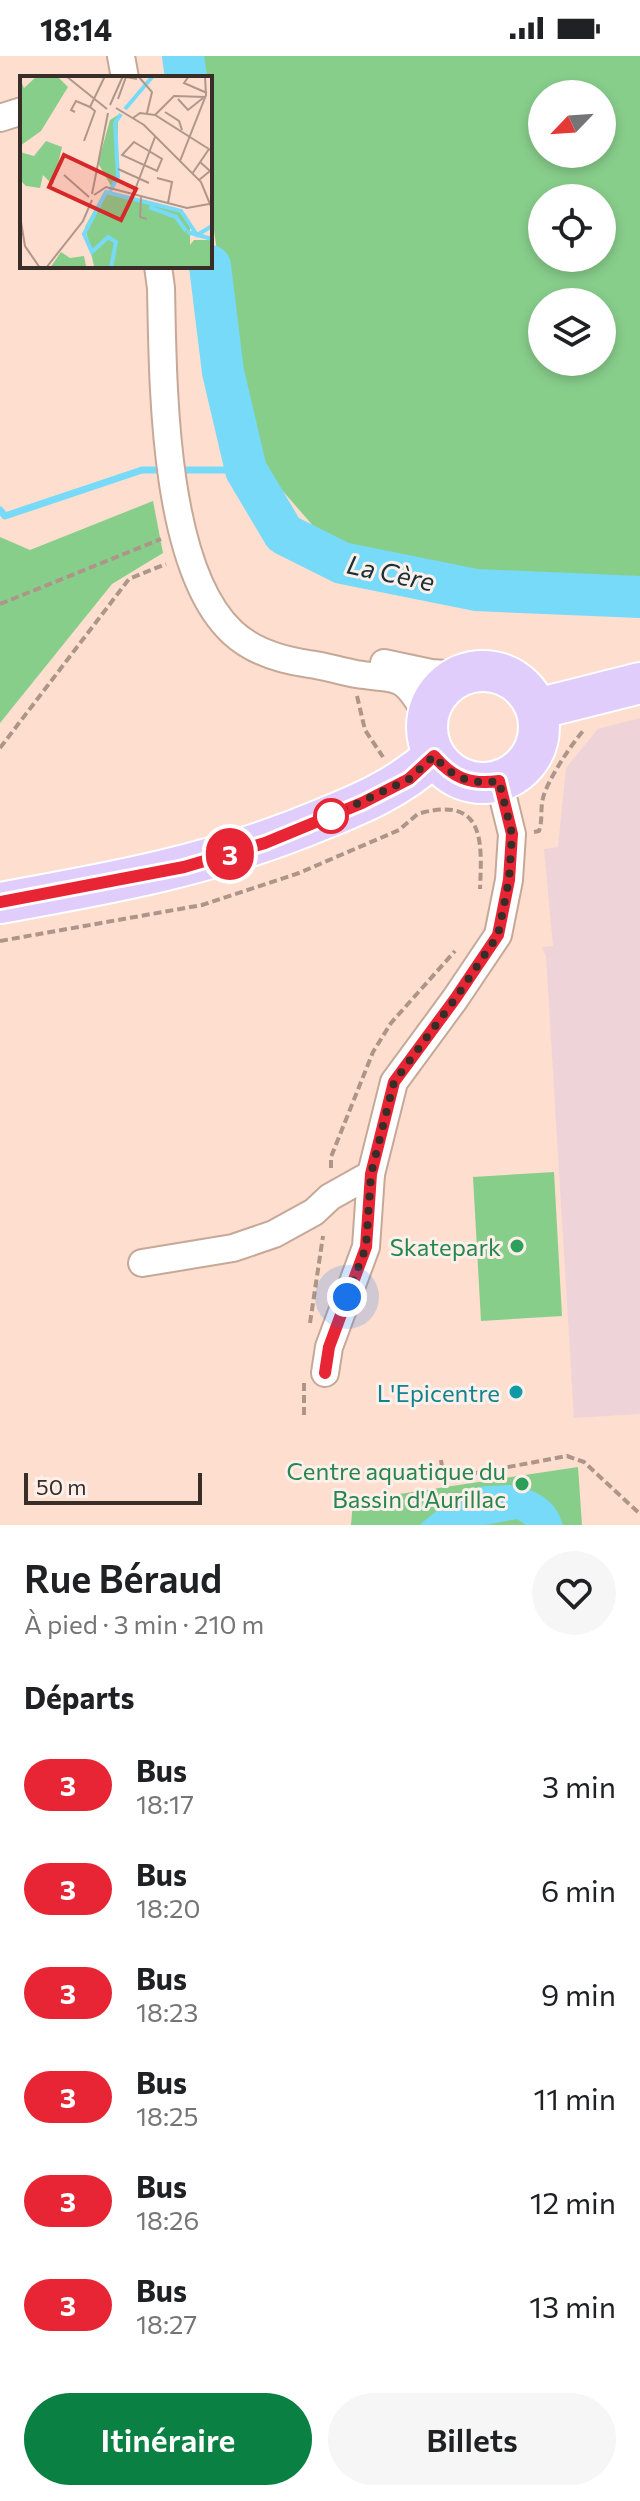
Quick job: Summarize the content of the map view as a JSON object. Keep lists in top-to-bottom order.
{
  "water": ["La Cère"],
  "places": ["Skatepark", "L'Epicentre", "Centre aquatique du Bassin d'Aurillac"],
  "lines": ["bus line 3"],
  "scale_bar": "50 m",
  "north": "bottom left",
  "page": {
    "status": "18:14",
    "on_map": "3",
    "scale": "50 m",
    "heading": [
      ["Rue Béraud", "À pied · 3 min · 210 m"],
      "Départs"
    ],
    "list": [
      {
        "mark": "3",
        "name": "Bus",
        "note": "18:17",
        "value": "3 min"
      },
      {
        "mark": "3",
        "name": "Bus",
        "note": "18:20",
        "value": "6 min"
      },
      {
        "mark": "3",
        "name": "Bus",
        "note": "18:23",
        "value": "9 min"
      },
      {
        "mark": "3",
        "name": "Bus",
        "note": "18:25",
        "value": "11 min"
      },
      {
        "mark": "3",
        "name": "Bus",
        "note": "18:26",
        "value": "12 min"
      },
      {
        "mark": "3",
        "name": "Bus",
        "note": "18:27",
        "value": "13 min"
      }
    ],
    "buttons": ["Itinéraire", "Billets"]
  }
}
